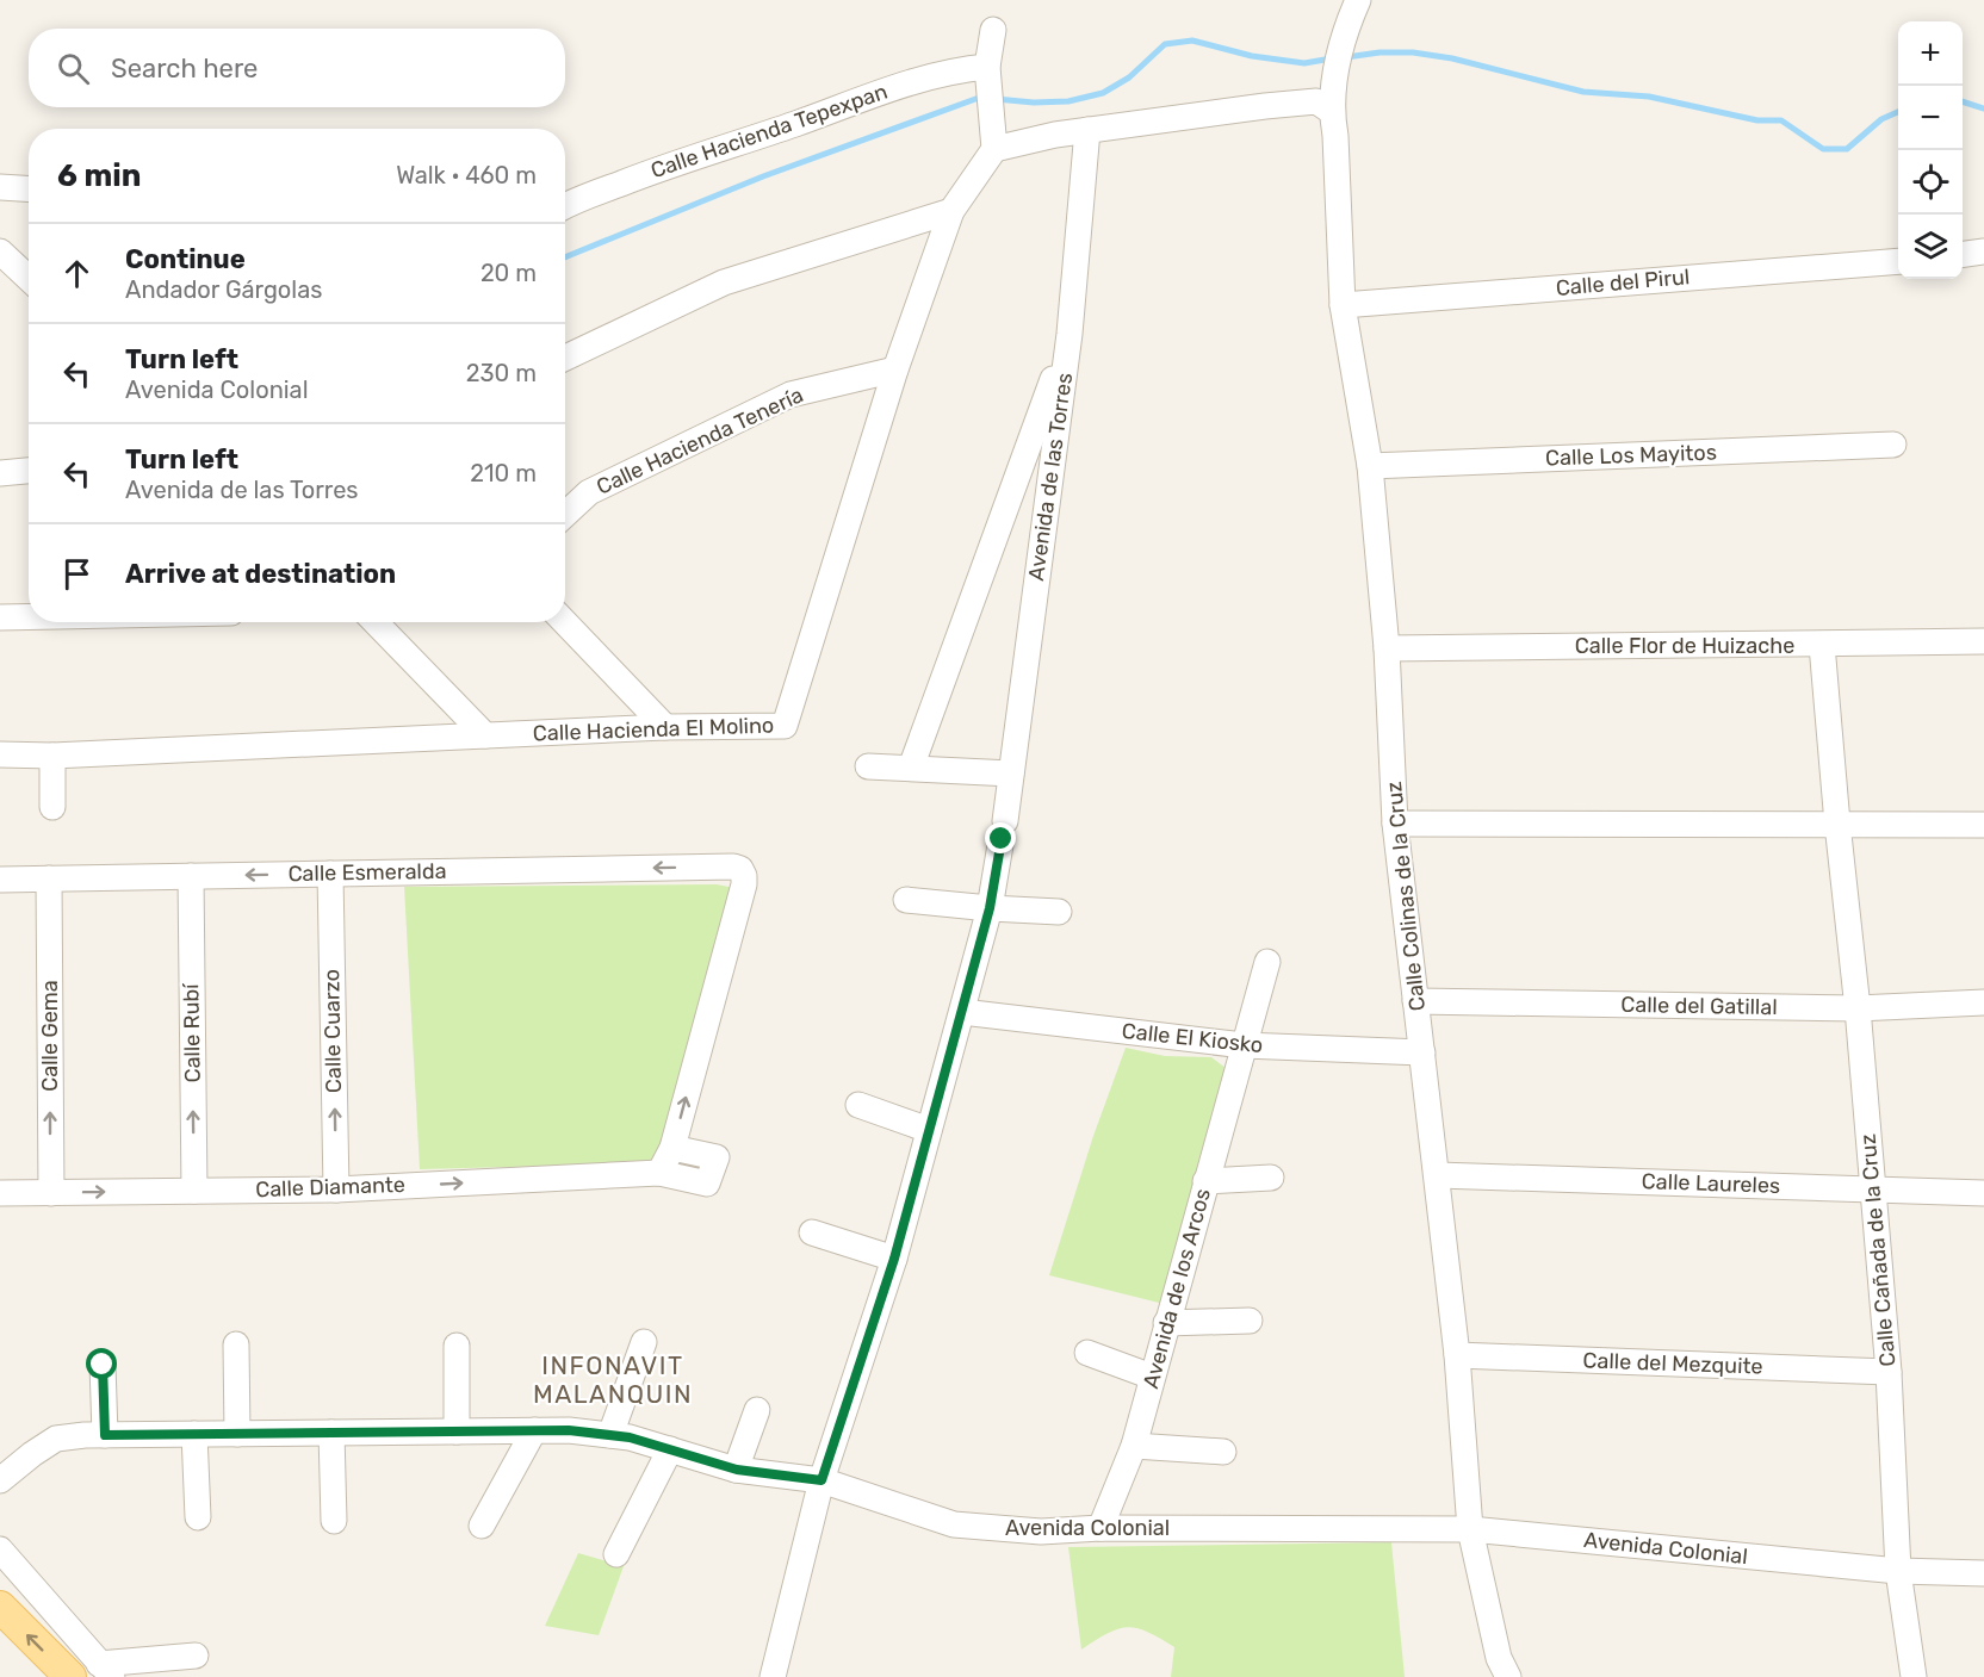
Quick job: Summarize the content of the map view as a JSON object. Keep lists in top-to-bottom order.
{
  "streets": {
    "street": [
      "Calle Hacienda Tepexpan",
      "Calle del Pirul",
      "Calle Hacienda Tenería",
      "Calle Los Mayitos",
      "Avenida de las Torres",
      "Calle Flor de Huizache",
      "Calle Hacienda El Molino",
      "Calle Esmeralda",
      "Calle Colinas de la Cruz",
      "Calle del Gatillal",
      "Calle Cuarzo",
      "Calle Rubí",
      "Calle Gema",
      "Calle El Kiosko",
      "Calle Laureles",
      "Calle Diamante",
      "Calle Cañada de la Cruz",
      "Avenida de los Arcos",
      "Calle del Mezquite",
      "Avenida Colonial"
    ]
  },
  "crossings": [
    ["Calle del Pirul", "Calle Colinas de la Cruz"],
    ["Calle Hacienda Tenería", "Calle Hacienda El Molino"],
    ["Calle Los Mayitos", "Calle Colinas de la Cruz"],
    ["Avenida de las Torres", "Calle El Kiosko"],
    ["Avenida de las Torres", "Avenida Colonial"],
    ["Calle Flor de Huizache", "Calle Colinas de la Cruz"],
    ["Calle Flor de Huizache", "Calle Cañada de la Cruz"],
    ["Calle Esmeralda", "Calle Cuarzo"],
    ["Calle Esmeralda", "Calle Rubí"],
    ["Calle Esmeralda", "Calle Gema"],
    ["Calle Esmeralda", "Calle Diamante"],
    ["Calle Colinas de la Cruz", "Calle del Gatillal"],
    ["Calle Colinas de la Cruz", "Calle El Kiosko"],
    ["Calle Colinas de la Cruz", "Calle Laureles"],
    ["Calle Colinas de la Cruz", "Calle del Mezquite"],
    ["Calle Colinas de la Cruz", "Avenida Colonial"],
    ["Calle del Gatillal", "Calle Cañada de la Cruz"],
    ["Calle Cuarzo", "Calle Diamante"],
    ["Calle Rubí", "Calle Diamante"],
    ["Calle Gema", "Calle Diamante"],
    ["Calle El Kiosko", "Avenida de los Arcos"],
    ["Calle Laureles", "Calle Cañada de la Cruz"],
    ["Calle Cañada de la Cruz", "Calle del Mezquite"],
    ["Calle Cañada de la Cruz", "Avenida Colonial"],
    ["Avenida de los Arcos", "Avenida Colonial"]
  ],
  "one_way": [
    "Calle Cuarzo",
    "Calle Rubí",
    "Calle Gema",
    "Calle Diamante"
  ],
  "districts": ["INFONAVIT MALANQUIN"],
  "page": {
    "map_buttons": ["+", "−"],
    "search": "Search here",
    "heading": ["6 min", "Walk · 460 m"],
    "list": [
      ["Continue", "Andador Gárgolas", "20 m"],
      ["Turn left", "Avenida Colonial", "230 m"],
      ["Turn left", "Avenida de las Torres", "210 m"],
      "Arrive at destination"
    ]
  }
}
